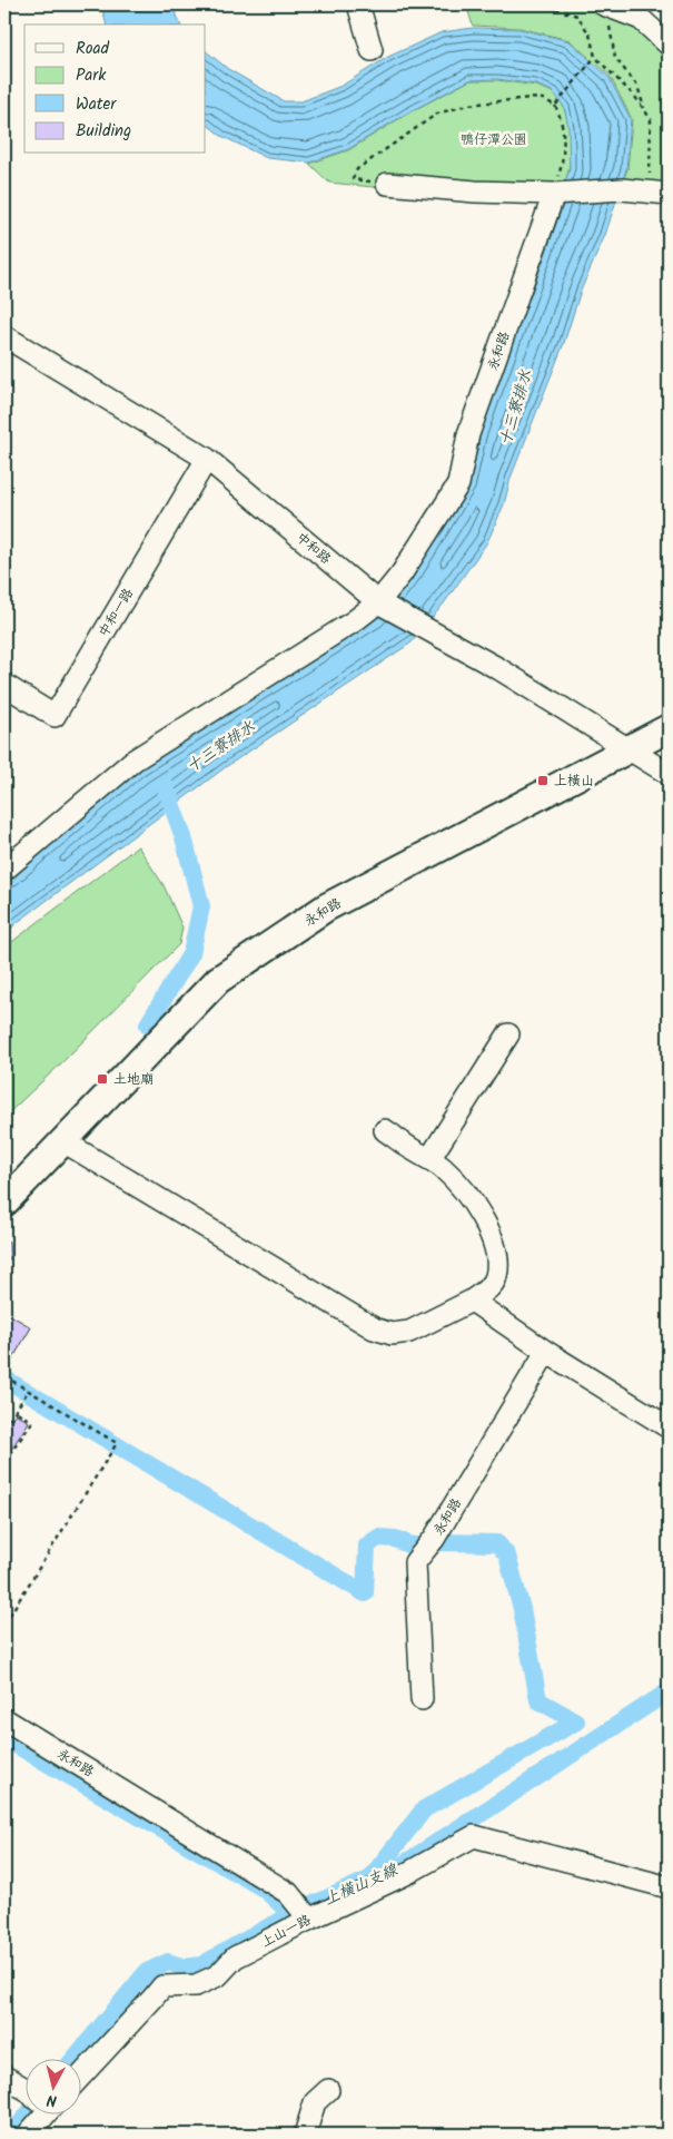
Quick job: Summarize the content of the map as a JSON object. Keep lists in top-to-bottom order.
{
  "streets": {
    "main road": ["永和路"],
    "street": ["中和路", "中和一路", "上山一路"]
  },
  "crossings": [
    ["永和路", "中和路"],
    ["永和路", "上山一路"],
    ["中和路", "中和一路"]
  ],
  "water": ["十三寮排水", "上橫山支線"],
  "parks": ["鴨仔潭公園"],
  "places": {
    "transit": ["上橫山", "土地廟"]
  },
  "legend": [
    "Road",
    "Park",
    "Water",
    "Building"
  ],
  "north": "bottom"
}
